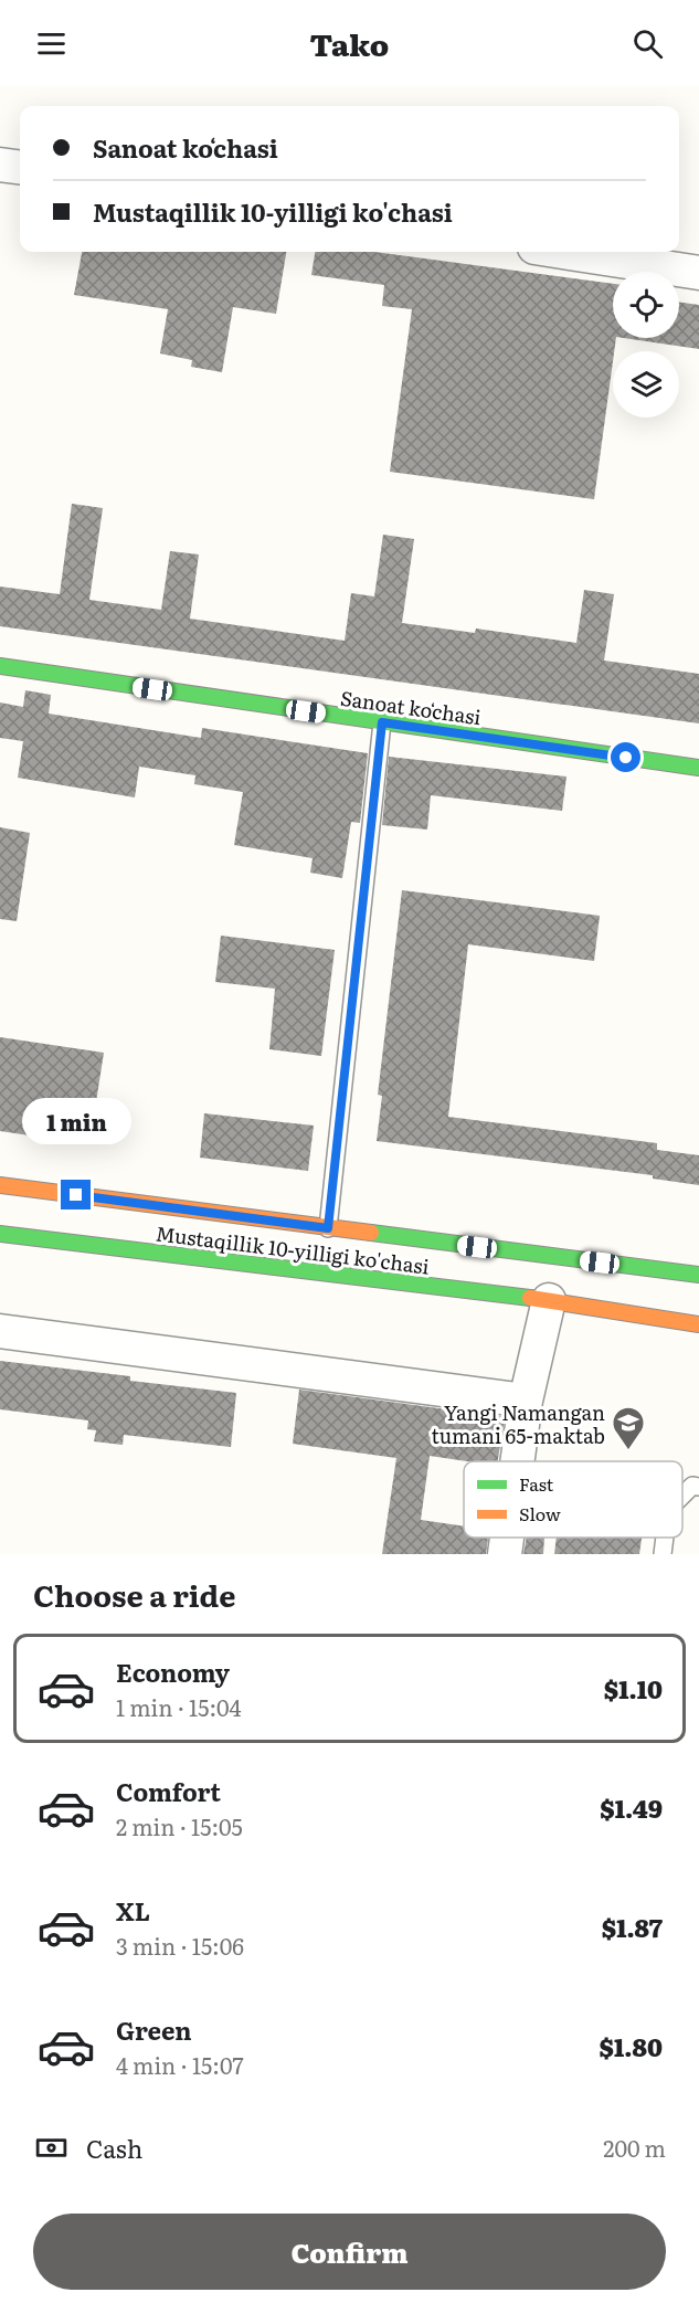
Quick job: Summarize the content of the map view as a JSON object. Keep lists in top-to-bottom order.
{
  "streets": {
    "main road": ["Sanoat koʻchasi", "Mustaqillik 10-yilligi ko'chasi"]
  },
  "places": {
    "school or university": ["Yangi Namangan tumani 65-maktab"]
  },
  "legend": ["Fast", "Slow"],
  "page": {
    "header": "Tako",
    "banner": ["Sanoat koʻchasi", "Mustaqillik 10-yilligi ko'chasi"],
    "bubble": "1 min",
    "heading": "Choose a ride",
    "list": [
      {
        "name": "Economy",
        "note": "1 min · 15:04",
        "value": "$1.10"
      },
      {
        "name": "Comfort",
        "note": "2 min · 15:05",
        "value": "$1.49"
      },
      {
        "name": "XL",
        "note": "3 min · 15:06",
        "value": "$1.87"
      },
      {
        "name": "Green",
        "note": "4 min · 15:07",
        "value": "$1.80"
      }
    ],
    "pay": ["Cash", "200 m"],
    "buttons": "Confirm"
  }
}
